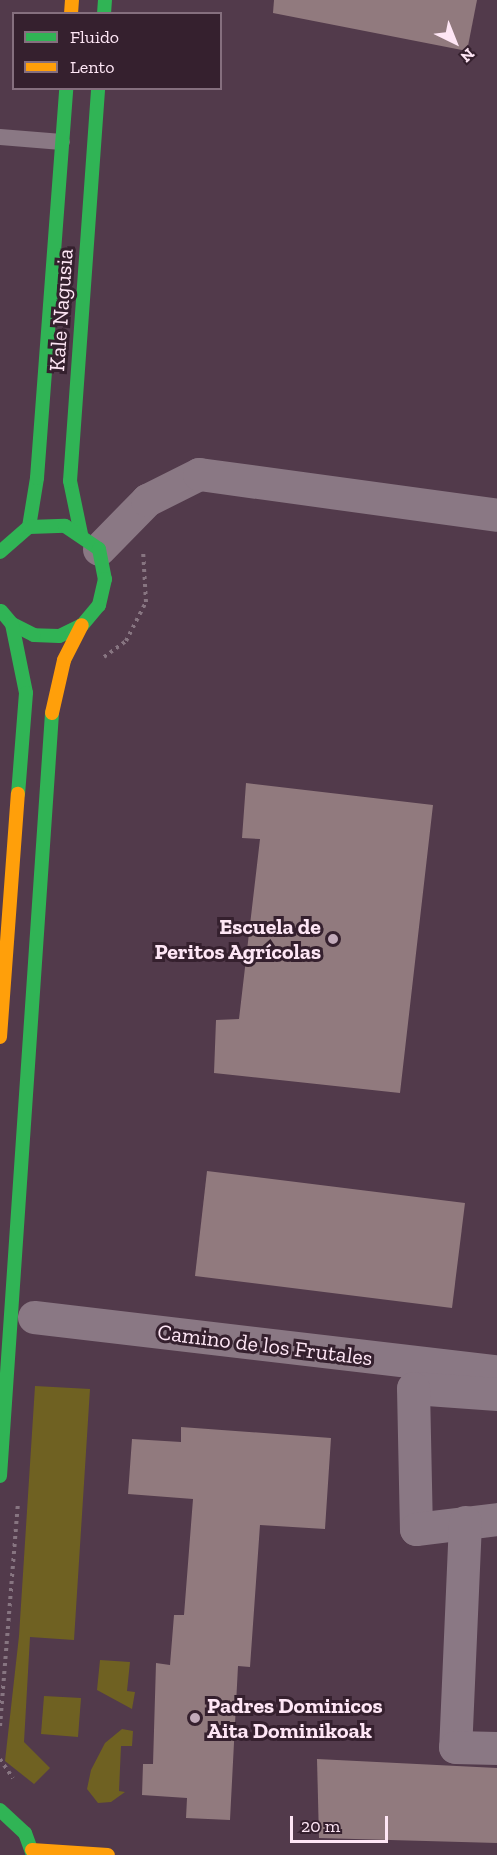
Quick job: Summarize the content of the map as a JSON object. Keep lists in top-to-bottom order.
{
  "streets": {
    "main road": ["Kale Nagusia"],
    "street": ["Camino de los Frutales"]
  },
  "places": ["Escuela de Peritos Agrícolas", "Padres Dominicos Aita Dominikoak"],
  "legend": ["Fluido", "Lento"],
  "scale_bar": "20 m",
  "north": "bottom right"
}
